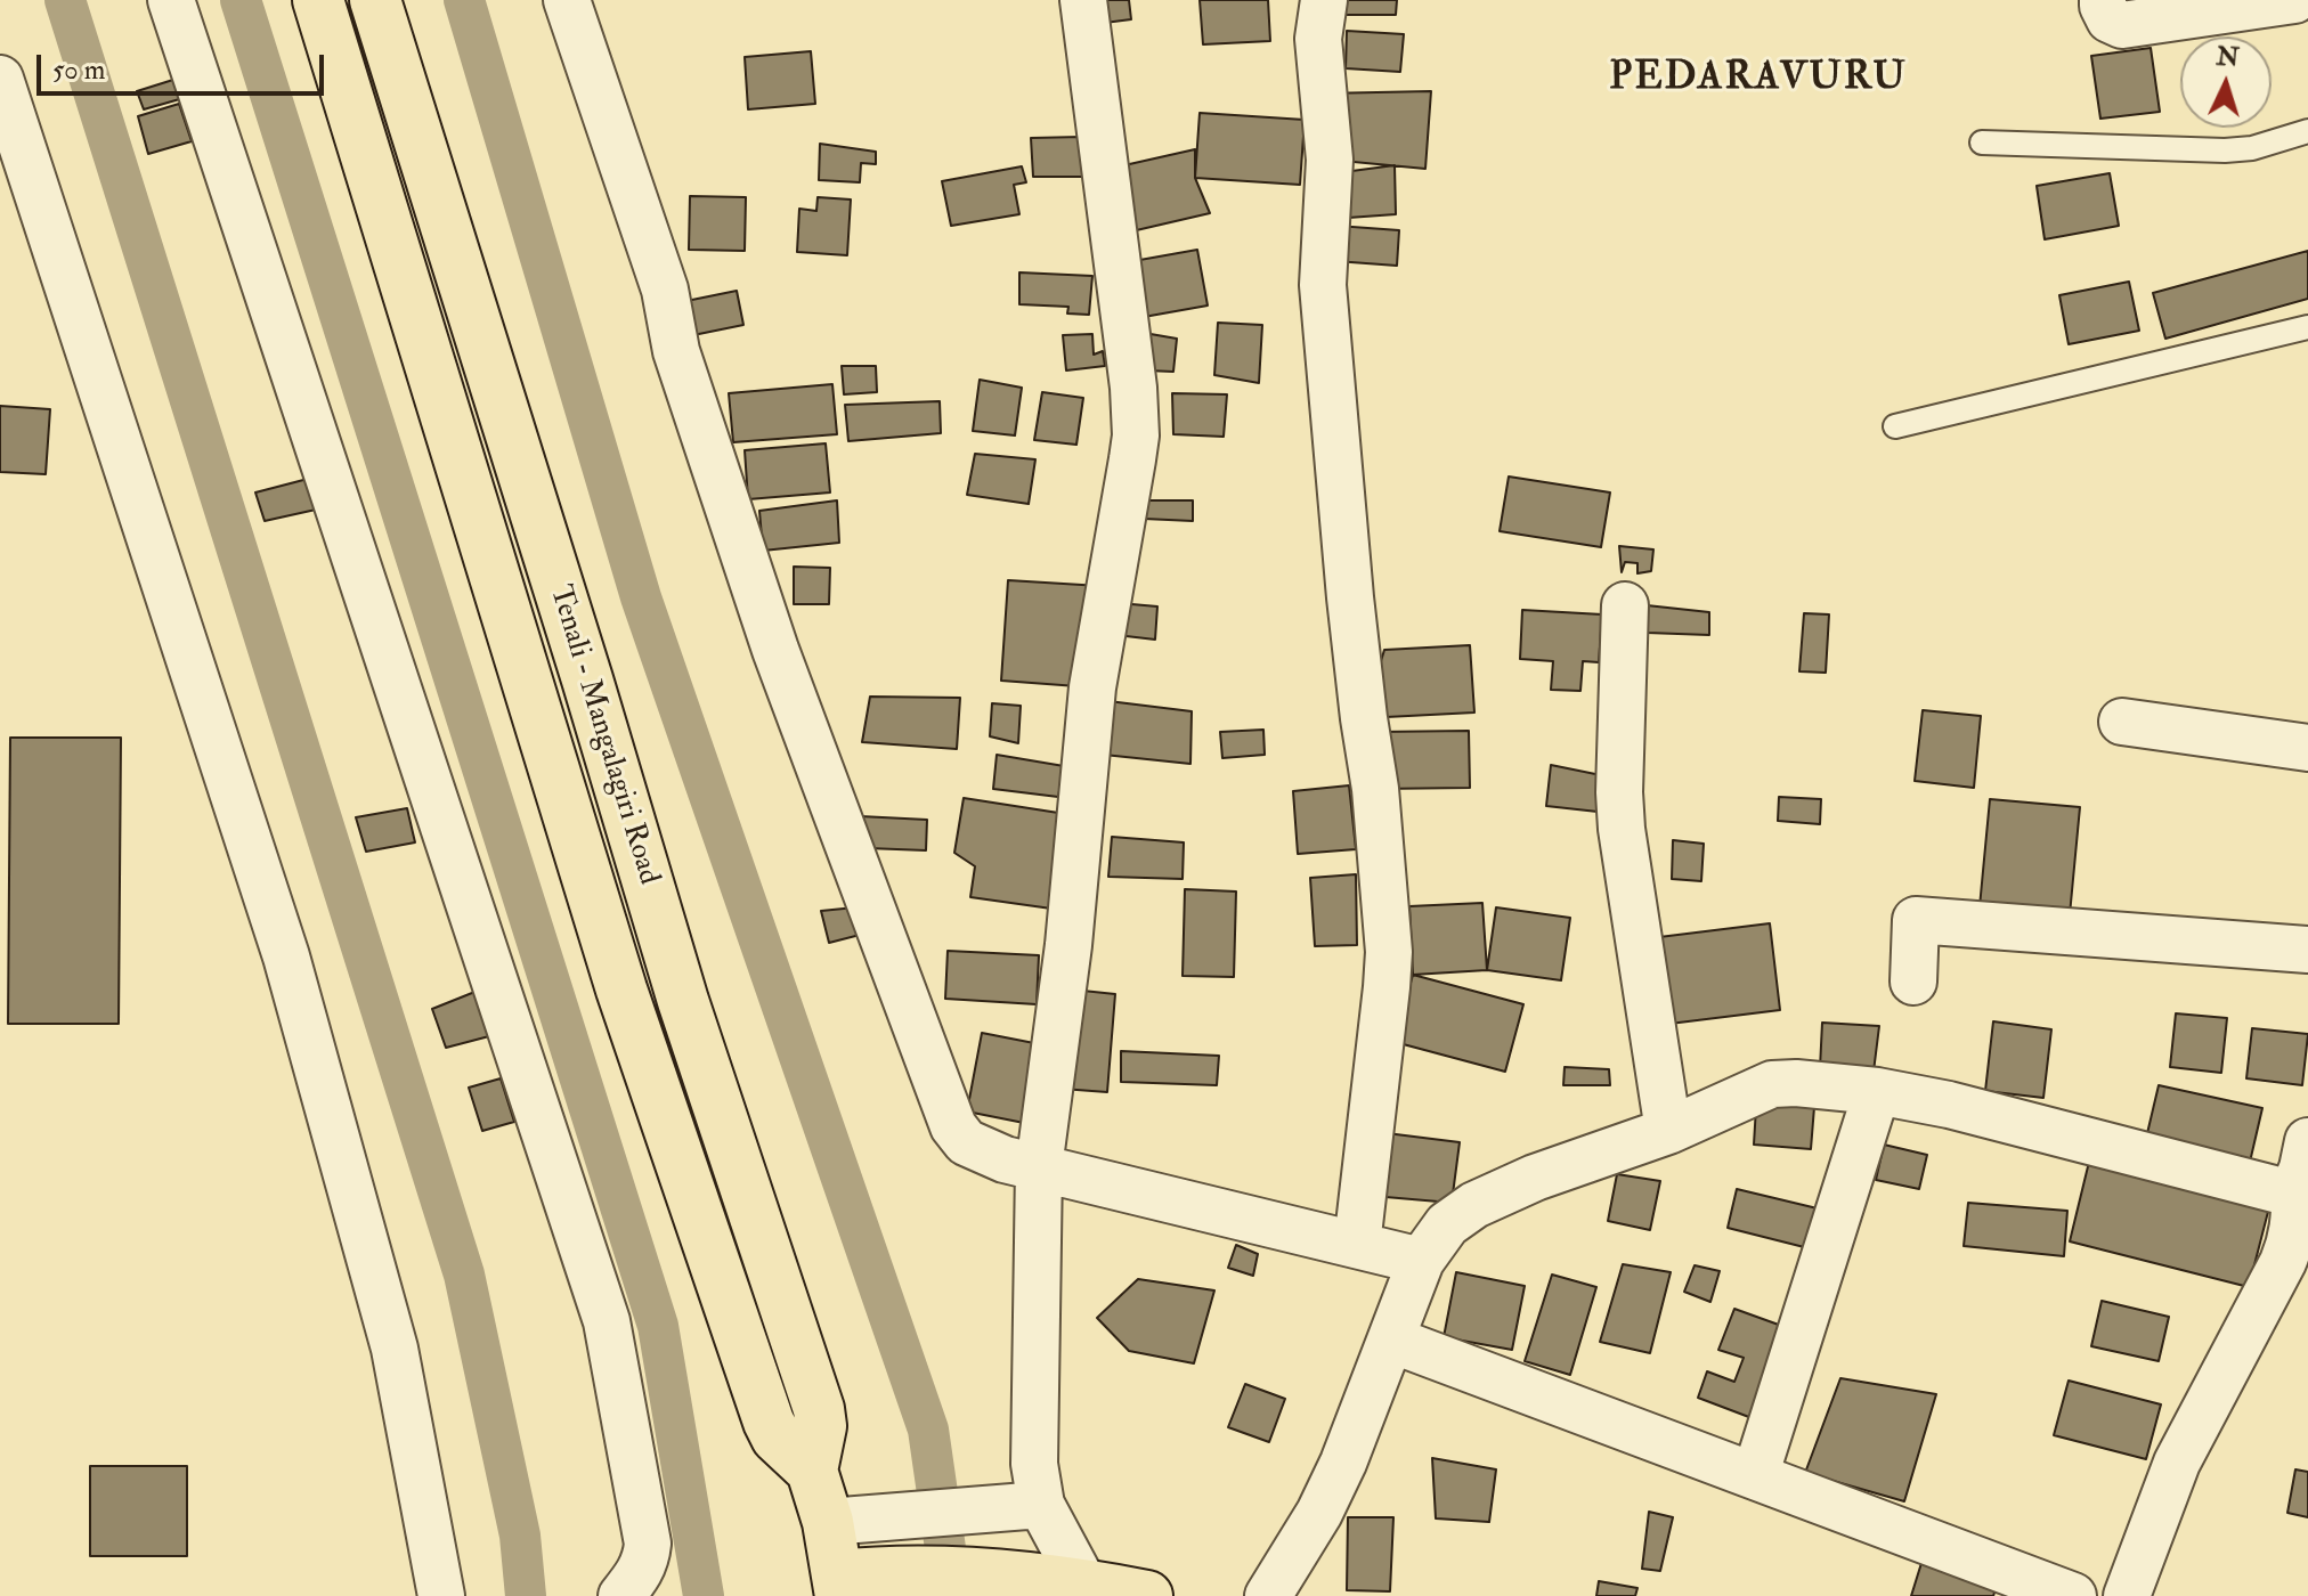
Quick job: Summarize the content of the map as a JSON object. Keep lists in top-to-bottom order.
{
  "streets": {
    "main road": ["Tenali - Mangalagiri Road"]
  },
  "districts": ["PEDARAVURU"],
  "scale_bar": "50 m",
  "north": "top"
}
